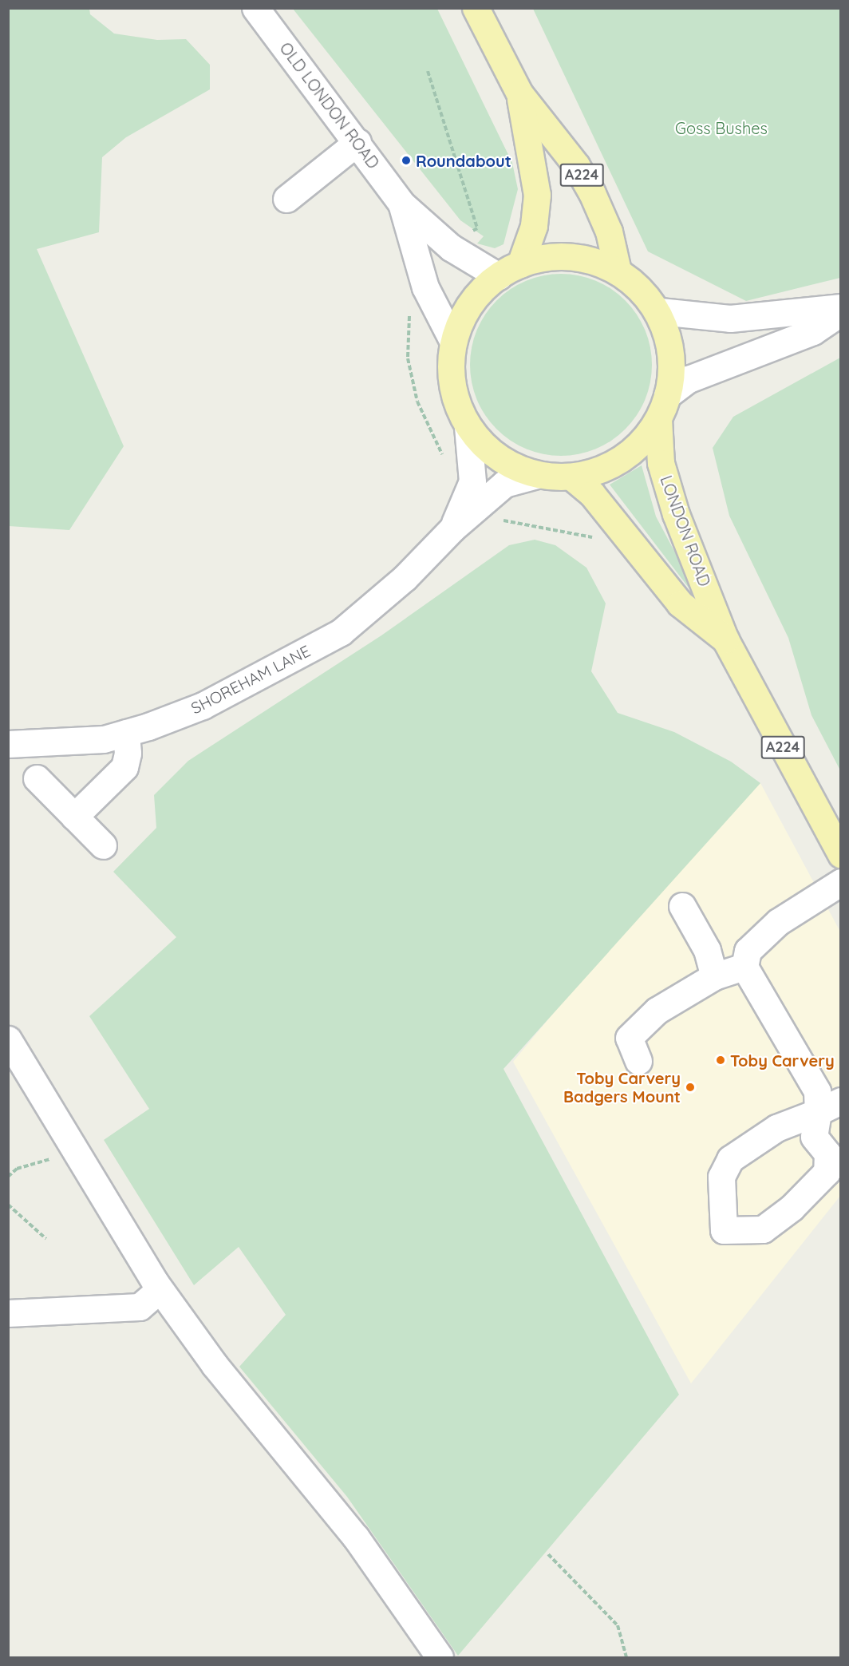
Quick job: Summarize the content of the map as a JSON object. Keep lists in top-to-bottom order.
{
  "streets": {
    "main road": ["A224", "LONDON ROAD"],
    "street": ["OLD LONDON ROAD", "SHOREHAM LANE"]
  },
  "crossings": [
    ["OLD LONDON ROAD", "A224"]
  ],
  "parks": ["Goss Bushes"],
  "places": ["Roundabout", "Toby Carvery", "Toby Carvery Badgers Mount"]
}
